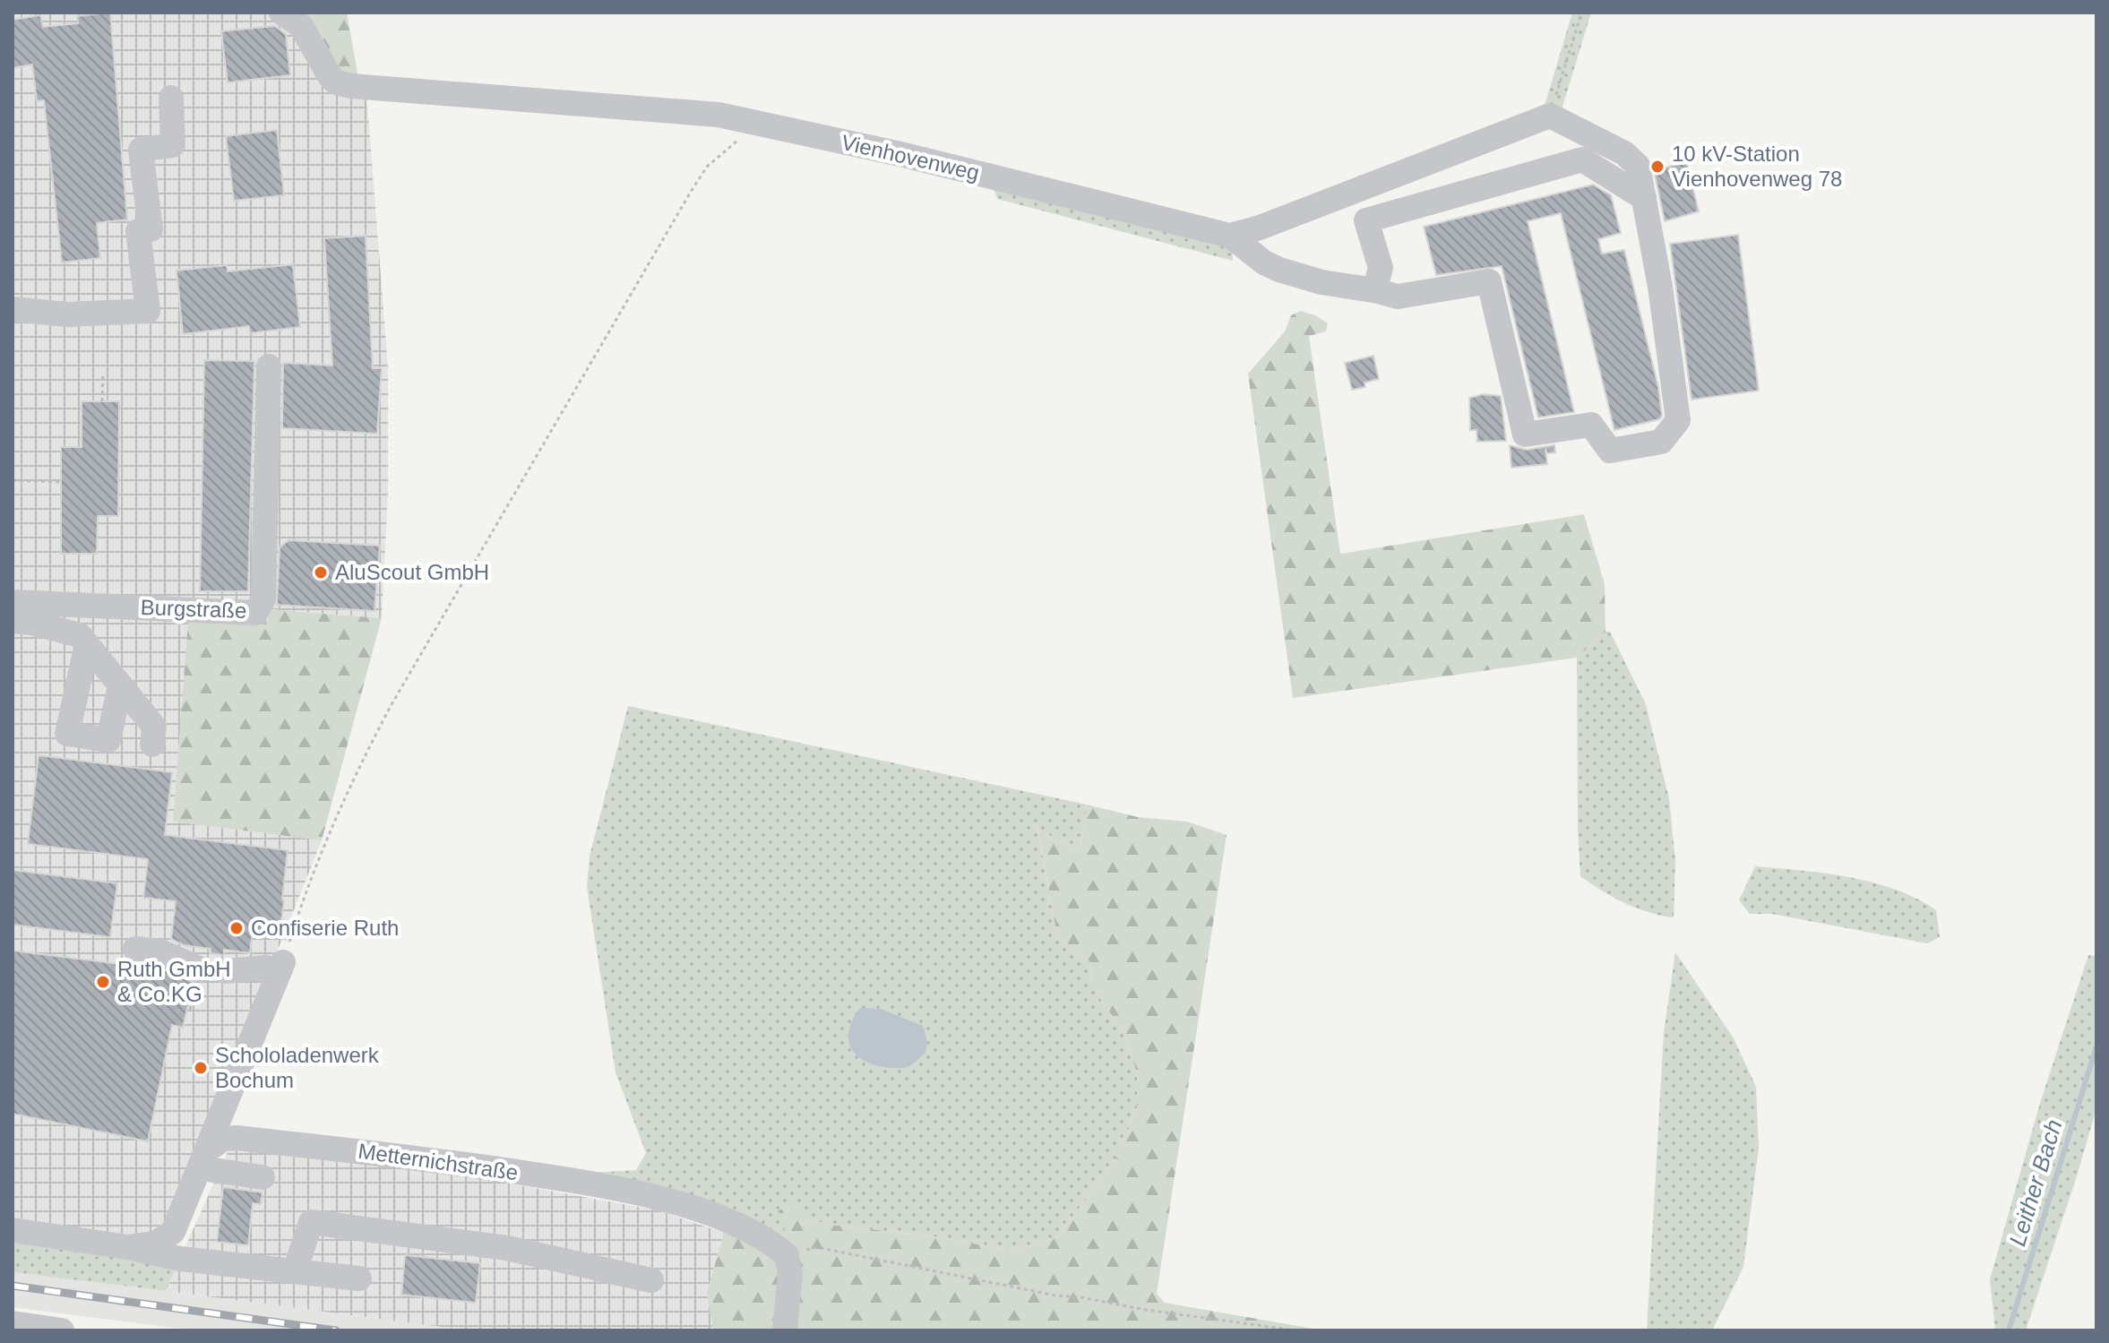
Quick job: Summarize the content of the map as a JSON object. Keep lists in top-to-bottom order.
{
  "streets": {
    "street": ["Vienhovenweg", "Burgstraße", "Metternichstraße"]
  },
  "water": ["Leither Bach"],
  "places": [
    "10 kV-Station Vienhovenweg 78",
    "AluScout GmbH",
    "Confiserie Ruth",
    "Ruth GmbH & Co.KG",
    "Schololadenwerk Bochum"
  ]
}
